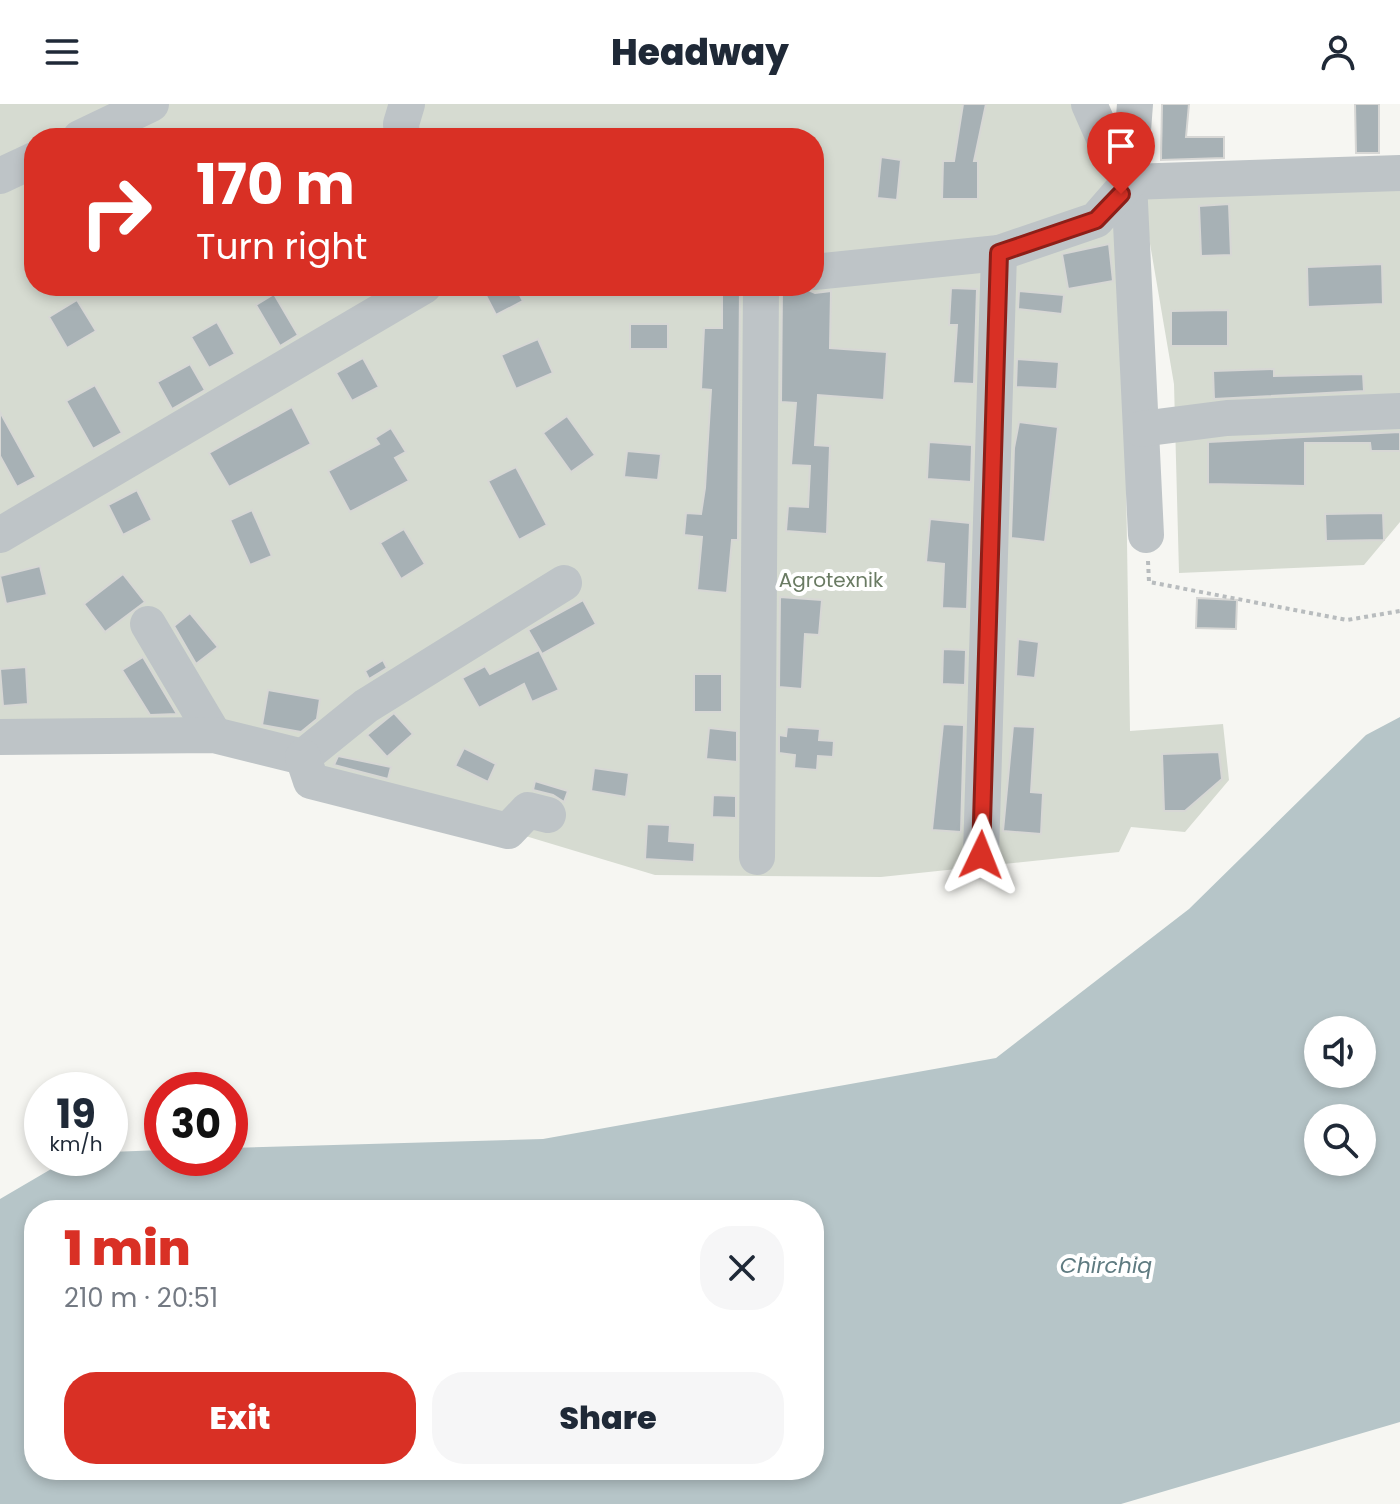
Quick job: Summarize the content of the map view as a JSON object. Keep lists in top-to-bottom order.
{
  "water": ["Chirchiq"],
  "parks": ["Agrotexnik"],
  "page": {
    "header": "Headway",
    "turn": ["170 m", "Turn right"],
    "speed": "19 km/h",
    "limit": "30",
    "heading": ["1 min", "210 m · 20:51"],
    "buttons": ["Exit", "Share"]
  }
}
